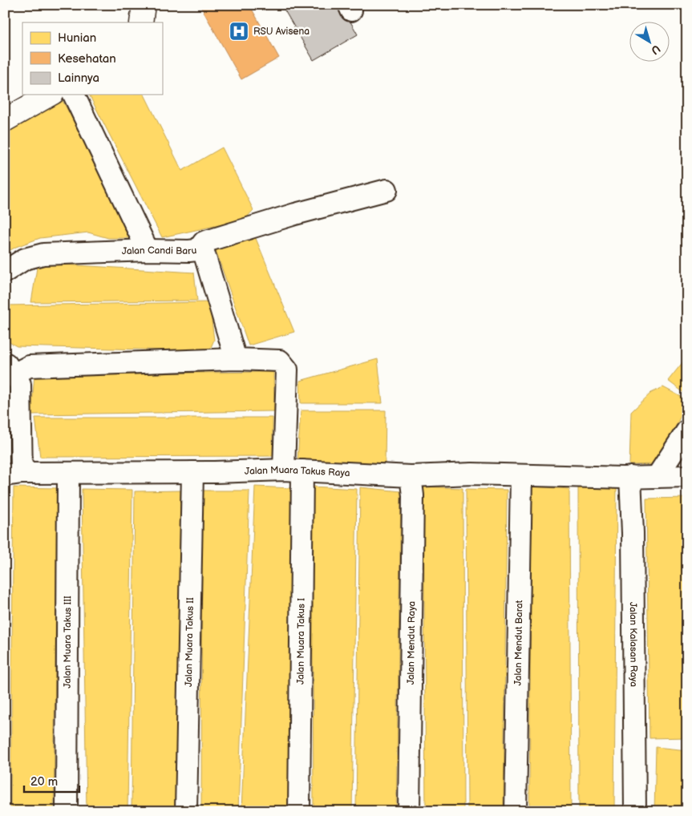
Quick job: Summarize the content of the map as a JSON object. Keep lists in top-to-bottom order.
{
  "streets": {
    "street": [
      "Jalan Candi Baru",
      "Jalan Muara Takus Raya",
      "Jalan Muara Takus II",
      "Jalan Muara Takus I",
      "Jalan Muara Takus III",
      "Jalan Mendut Raya",
      "Jalan Mendut Barat",
      "Jalan Kalasan Raya"
    ]
  },
  "crossings": [
    ["Jalan Candi Baru", "Jalan Muara Takus I"],
    ["Jalan Muara Takus Raya", "Jalan Muara Takus II"],
    ["Jalan Muara Takus Raya", "Jalan Muara Takus I"],
    ["Jalan Muara Takus Raya", "Jalan Muara Takus III"],
    ["Jalan Muara Takus Raya", "Jalan Mendut Raya"],
    ["Jalan Muara Takus Raya", "Jalan Mendut Barat"],
    ["Jalan Muara Takus Raya", "Jalan Kalasan Raya"]
  ],
  "places": {
    "hospital": ["RSU Avisena"]
  },
  "legend": ["Hunian", "Kesehatan", "Lainnya"],
  "scale_bar": "20 m",
  "north": "bottom right"
}
